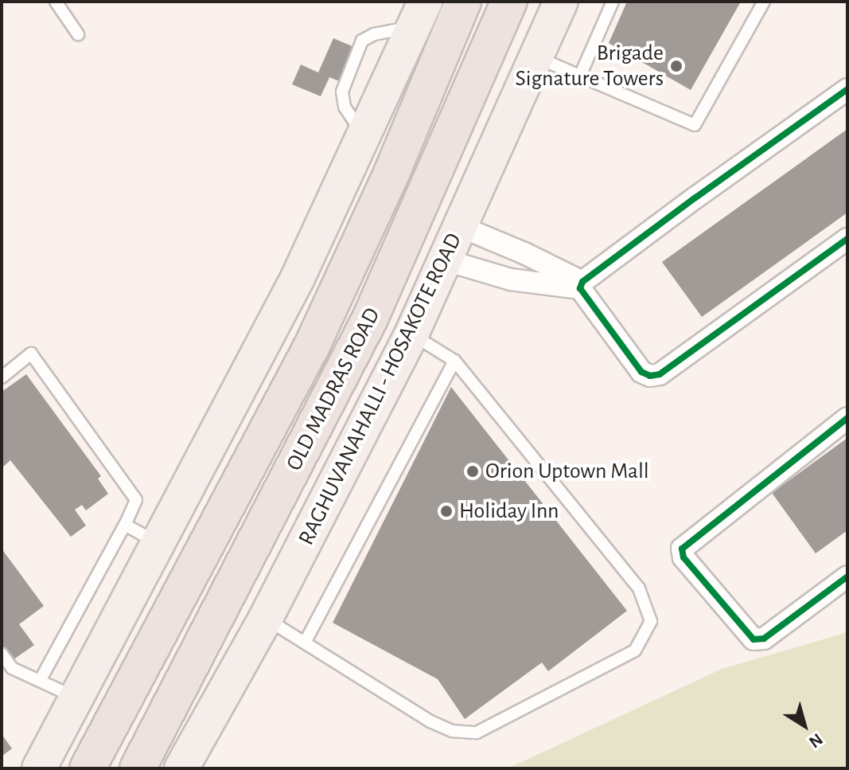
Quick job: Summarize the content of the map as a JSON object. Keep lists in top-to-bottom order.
{
  "streets": {
    "highway": ["OLD MADRAS ROAD"],
    "main road": ["RAGHUVANAHALLI - HOSAKOTE ROAD"]
  },
  "places": ["Brigade Signature Towers", "Orion Uptown Mall", "Holiday Inn"],
  "north": "bottom right"
}
